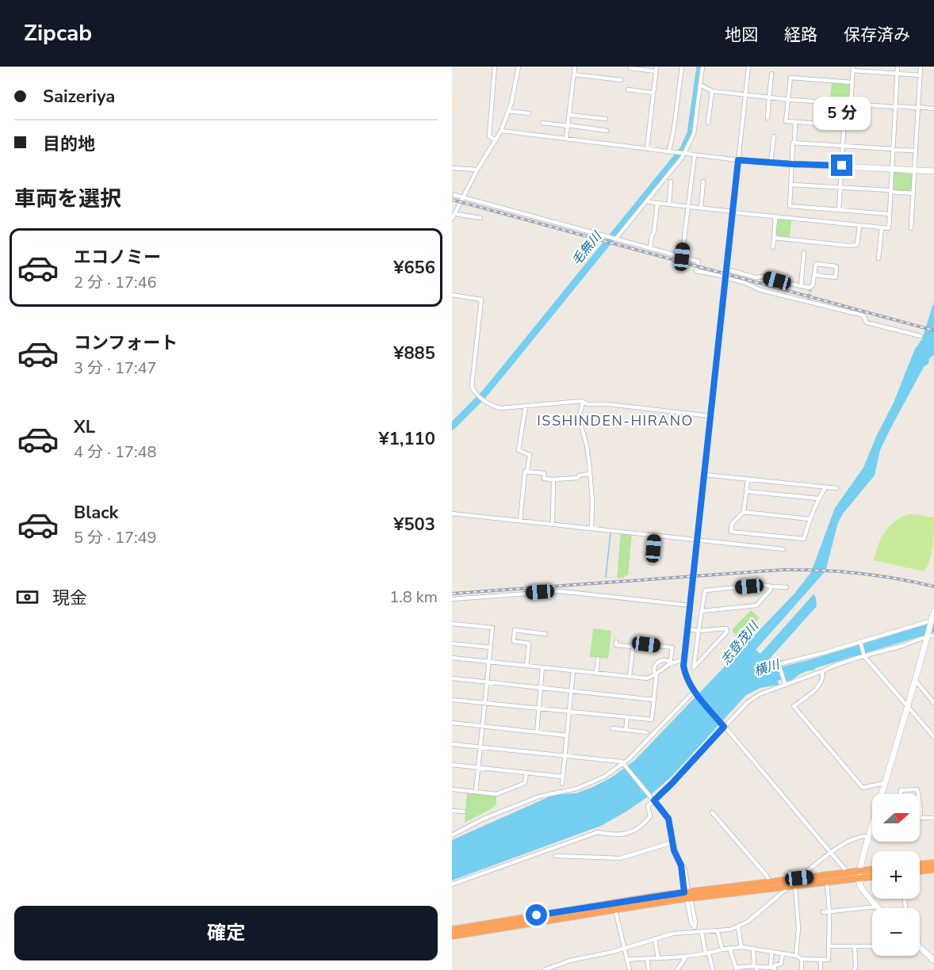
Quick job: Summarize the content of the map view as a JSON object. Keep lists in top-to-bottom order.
{
  "districts": ["ISSHINDEN-HIRANO"],
  "water": ["毛無川", "志登茂川", "横川"],
  "north": "right",
  "page": {
    "header": "Zipcab",
    "nav": ["地図", "経路", "保存済み"],
    "banner": ["Saizeriya", "目的地"],
    "bubble": "5 分",
    "heading": "車両を選択",
    "list": [
      {
        "name": "エコノミー",
        "note": "2 分 · 17:46",
        "value": "¥656"
      },
      {
        "name": "コンフォート",
        "note": "3 分 · 17:47",
        "value": "¥885"
      },
      {
        "name": "XL",
        "note": "4 分 · 17:48",
        "value": "¥1,110"
      },
      {
        "name": "Black",
        "note": "5 分 · 17:49",
        "value": "¥503"
      }
    ],
    "pay": ["現金", "1.8 km"],
    "map_buttons": ["+", "−"],
    "buttons": "確定"
  }
}
